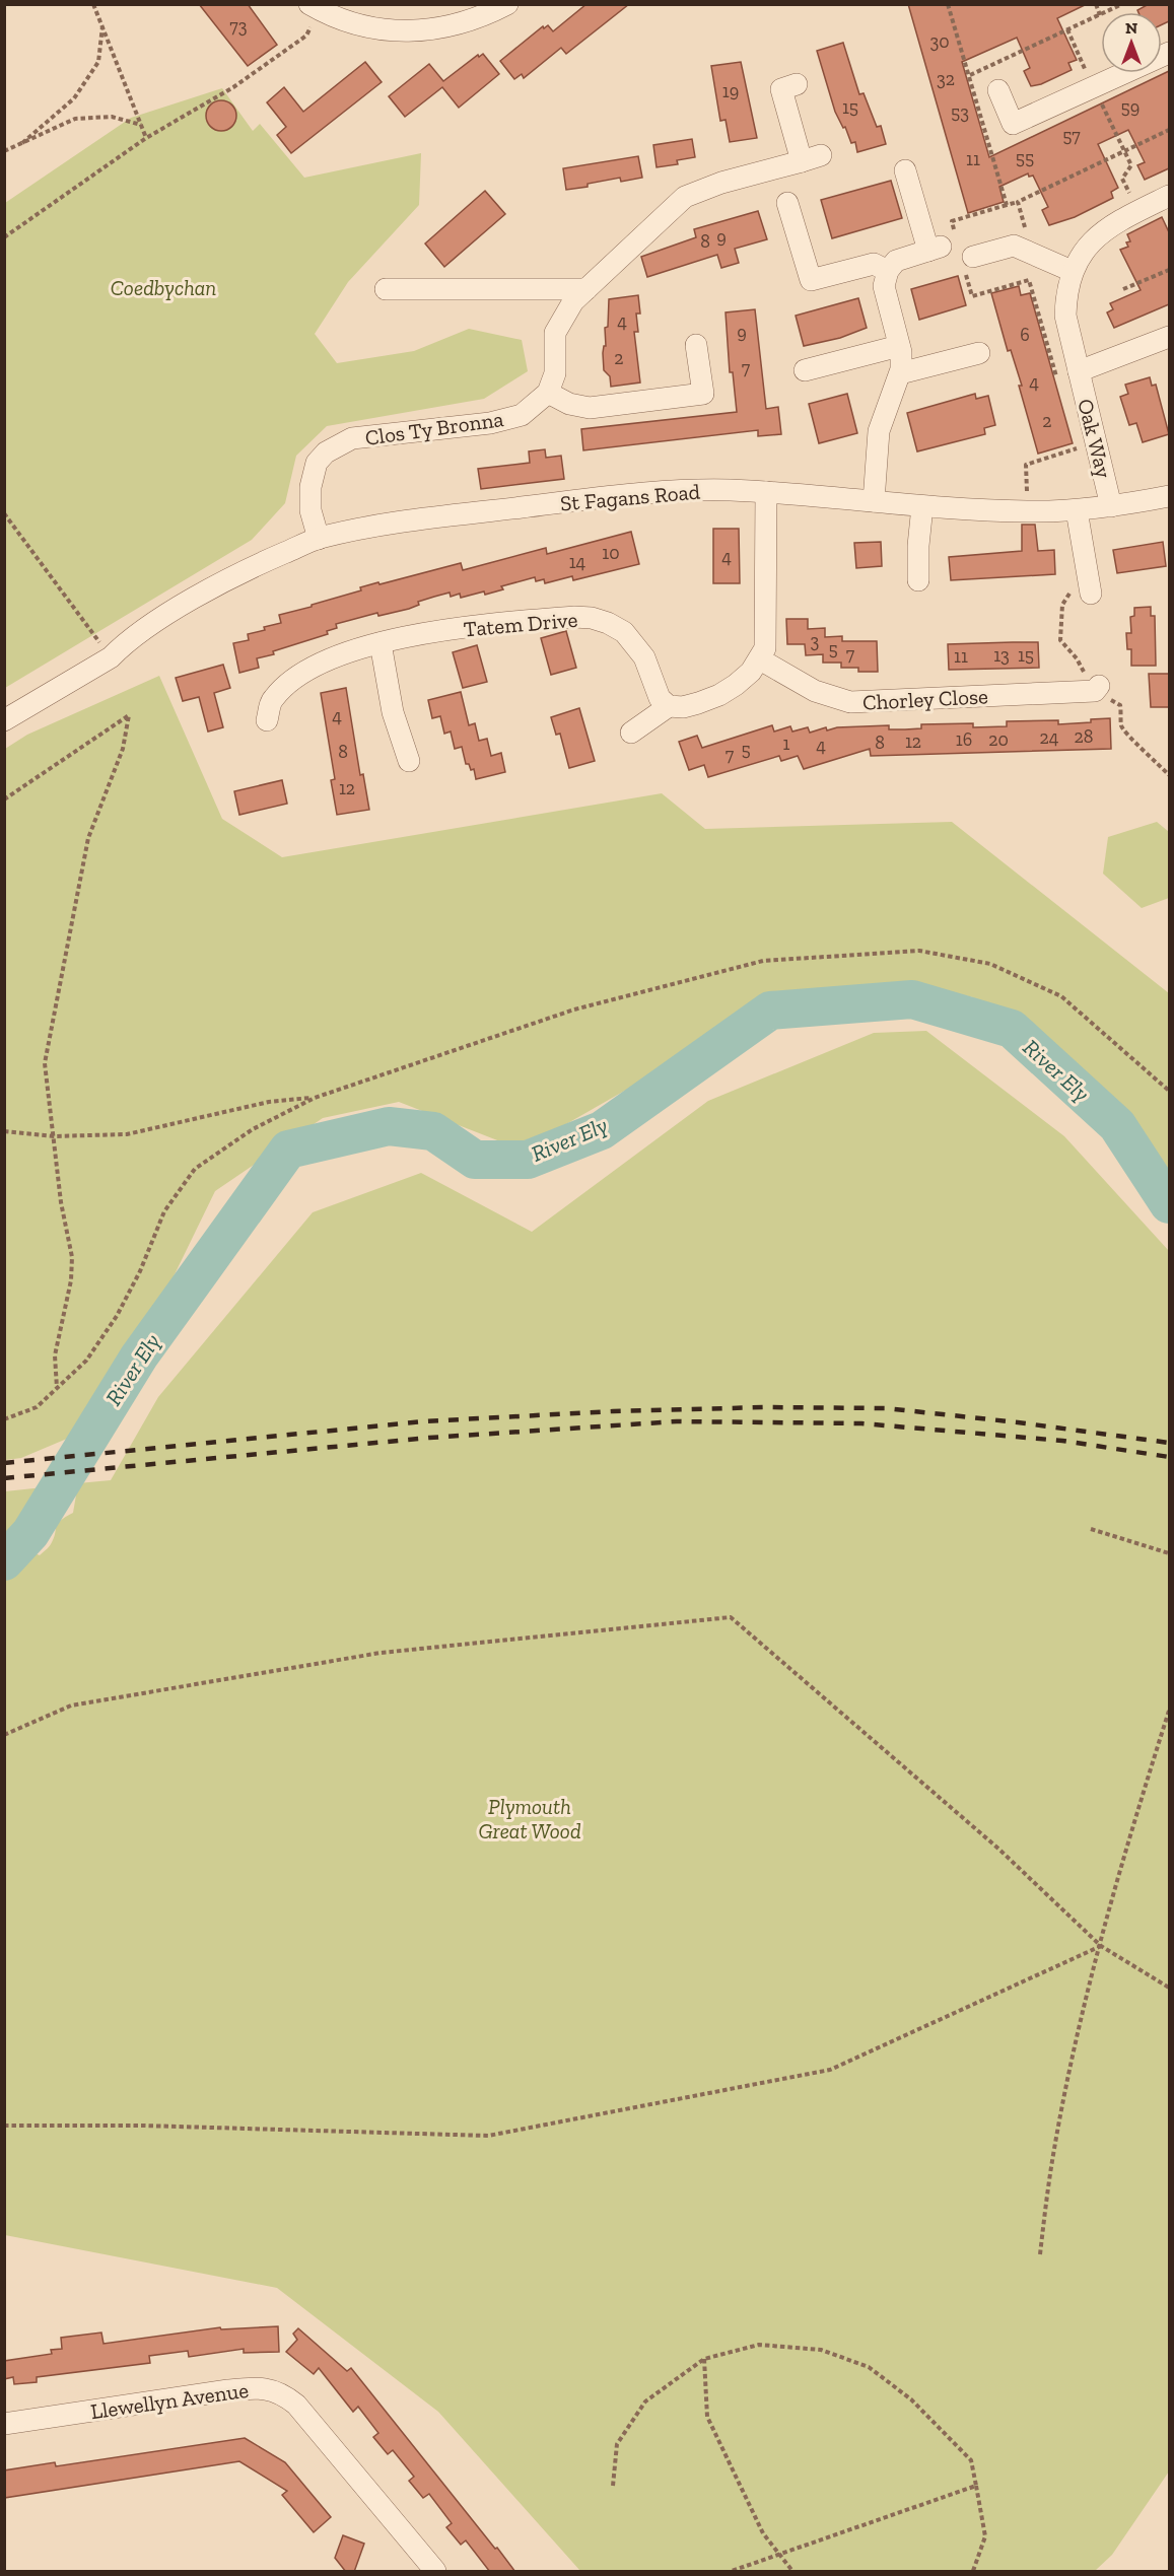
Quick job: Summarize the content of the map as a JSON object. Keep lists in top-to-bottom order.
{
  "streets": {
    "street": [
      "Clos Ty Bronna",
      "Oak Way",
      "St Fagans Road",
      "Tatem Drive",
      "Chorley Close",
      "Llewellyn Avenue"
    ]
  },
  "crossings": [
    ["Clos Ty Bronna", "St Fagans Road"],
    ["Oak Way", "St Fagans Road"]
  ],
  "water": ["River Ely"],
  "parks": ["Coedbychan", "Plymouth Great Wood"],
  "house_numbers": [
    "73",
    "30",
    "32",
    "19",
    "15",
    "59",
    "53",
    "57",
    "55",
    "11",
    "9",
    "8",
    "4",
    "9",
    "6",
    "2",
    "7",
    "4",
    "2",
    "10",
    "4",
    "14",
    "3",
    "5",
    "7",
    "13",
    "15",
    "11",
    "4",
    "28",
    "24",
    "16",
    "20",
    "12",
    "8",
    "1",
    "4",
    "5",
    "8",
    "7",
    "12"
  ],
  "north": "top"
}
